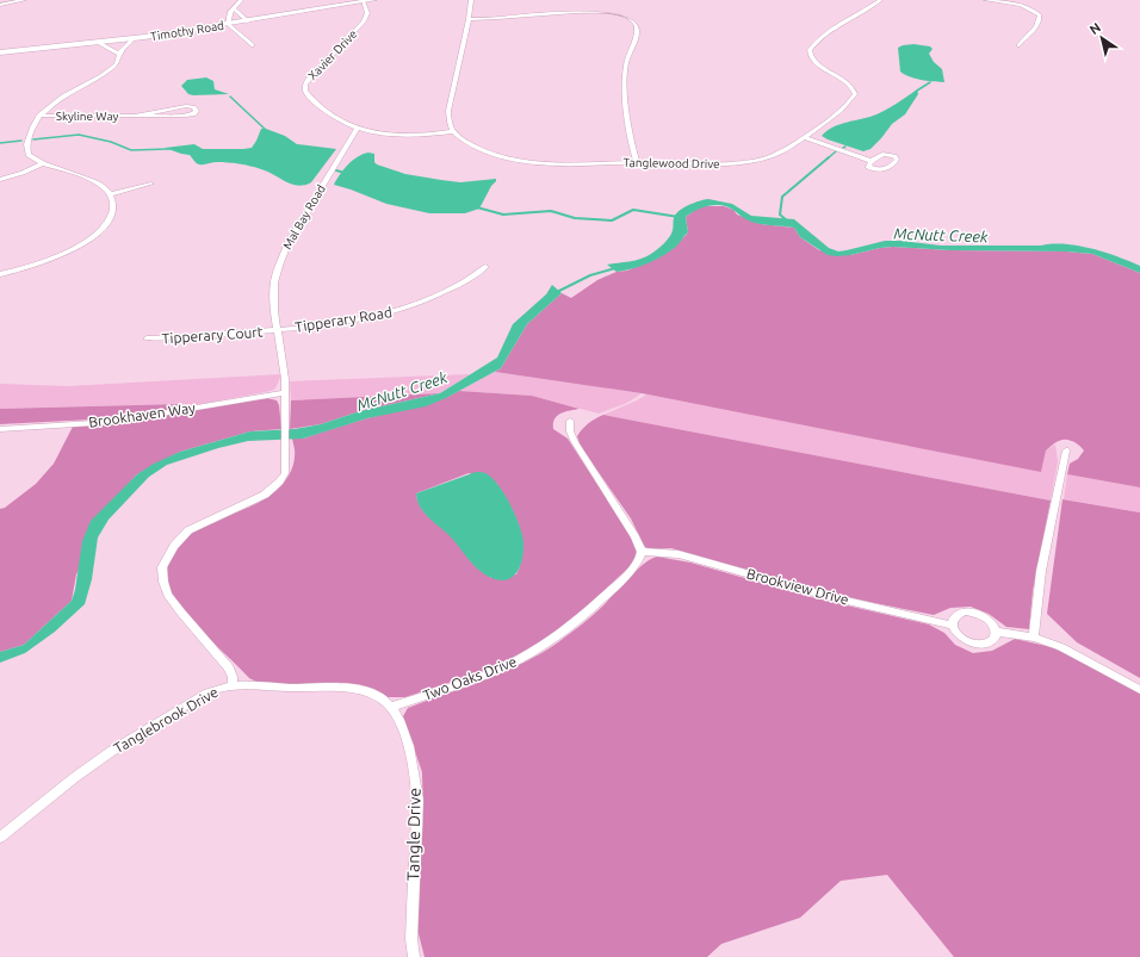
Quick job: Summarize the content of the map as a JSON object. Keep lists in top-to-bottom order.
{
  "streets": {
    "main road": ["Timothy Road"],
    "street": [
      "Xavier Drive",
      "Skyline Way",
      "Tanglewood Drive",
      "Mal Bay Road",
      "Tipperary Road",
      "Tipperary Court",
      "Brookhaven Way",
      "Brookview Drive",
      "Two Oaks Drive",
      "Tanglebrook Drive",
      "Tangle Drive"
    ]
  },
  "crossings": [
    ["Timothy Road", "Xavier Drive"],
    ["Xavier Drive", "Tanglewood Drive"],
    ["Xavier Drive", "Mal Bay Road"],
    ["Mal Bay Road", "Tipperary Road"],
    ["Mal Bay Road", "Tipperary Court"],
    ["Mal Bay Road", "Brookhaven Way"],
    ["Mal Bay Road", "Tanglebrook Drive"],
    ["Tipperary Road", "Tipperary Court"],
    ["Brookview Drive", "Two Oaks Drive"],
    ["Two Oaks Drive", "Tangle Drive"]
  ],
  "water": ["McNutt Creek"],
  "north": "top left"
}
